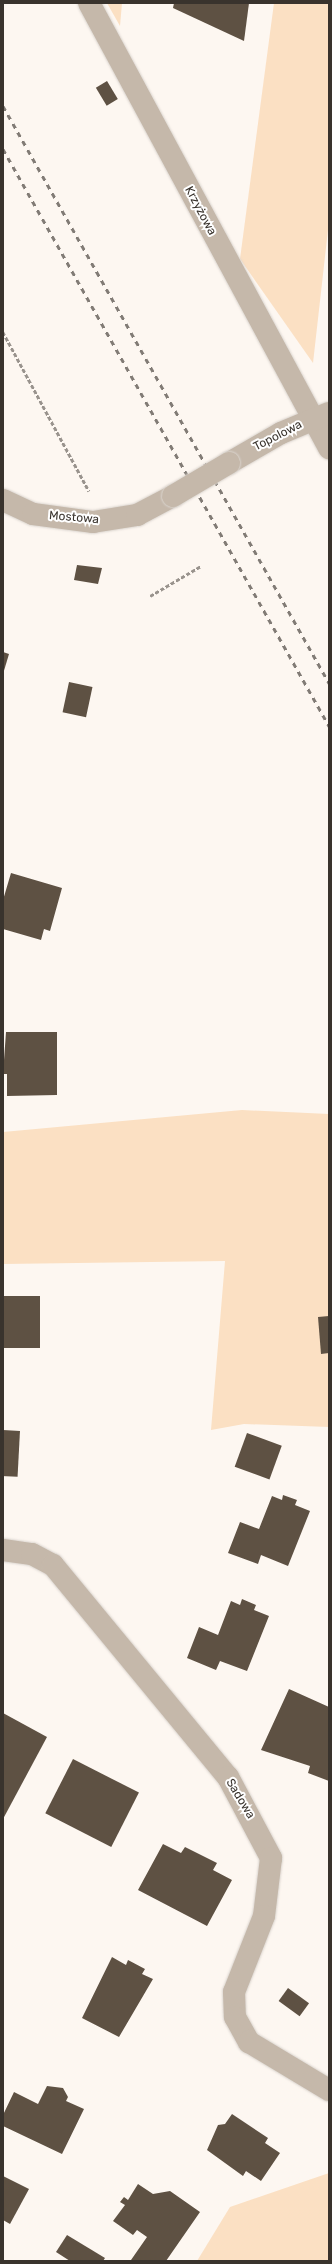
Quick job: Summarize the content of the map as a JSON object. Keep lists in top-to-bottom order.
{
  "streets": {
    "street": [
      "Krzyżowa",
      "Topolowa",
      "Mostowa",
      "Sadowa"
    ]
  },
  "crossings": [
    ["Krzyżowa", "Topolowa"],
    ["Topolowa", "Mostowa"]
  ]
}
